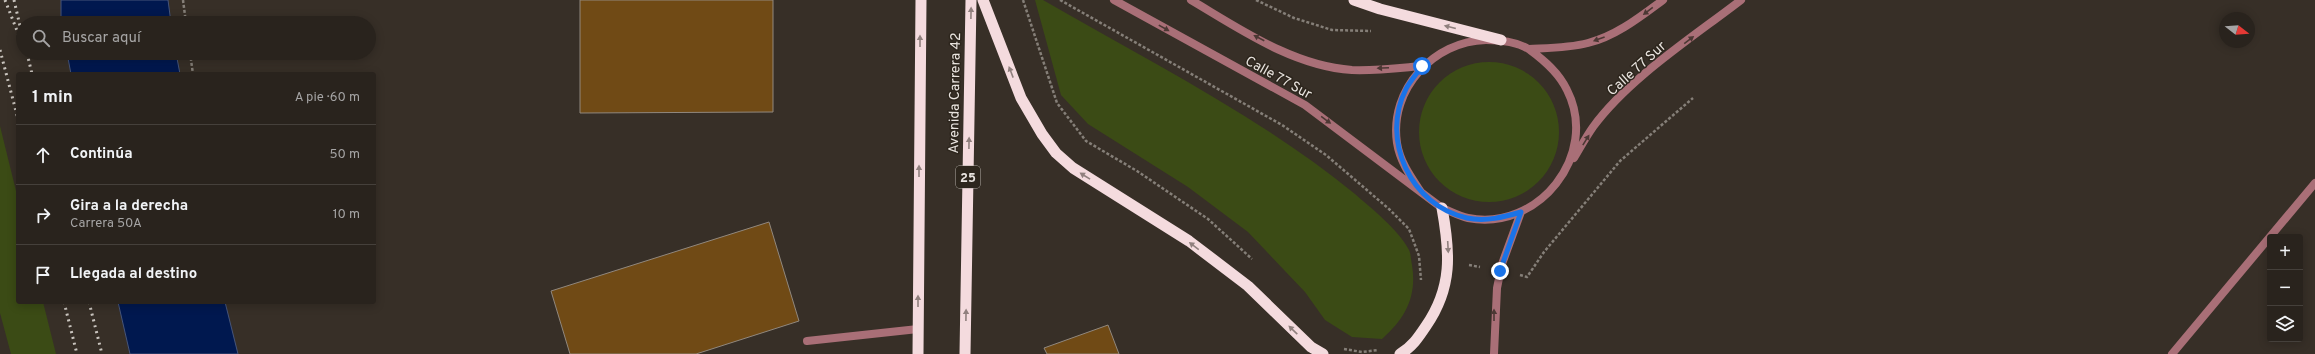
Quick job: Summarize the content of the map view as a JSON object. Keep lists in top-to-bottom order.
{
  "streets": {
    "highway": ["Avenida Carrera 42", "25"],
    "street": ["Calle 77 Sur"]
  },
  "north": "right",
  "page": {
    "search": "Buscar aquí",
    "heading": ["1 min", "A pie · 60 m"],
    "list": [
      ["Continúa", "50 m"],
      ["Gira a la derecha", "Carrera 50A", "10 m"],
      "Llegada al destino"
    ],
    "map_buttons": ["+", "−"]
  }
}
